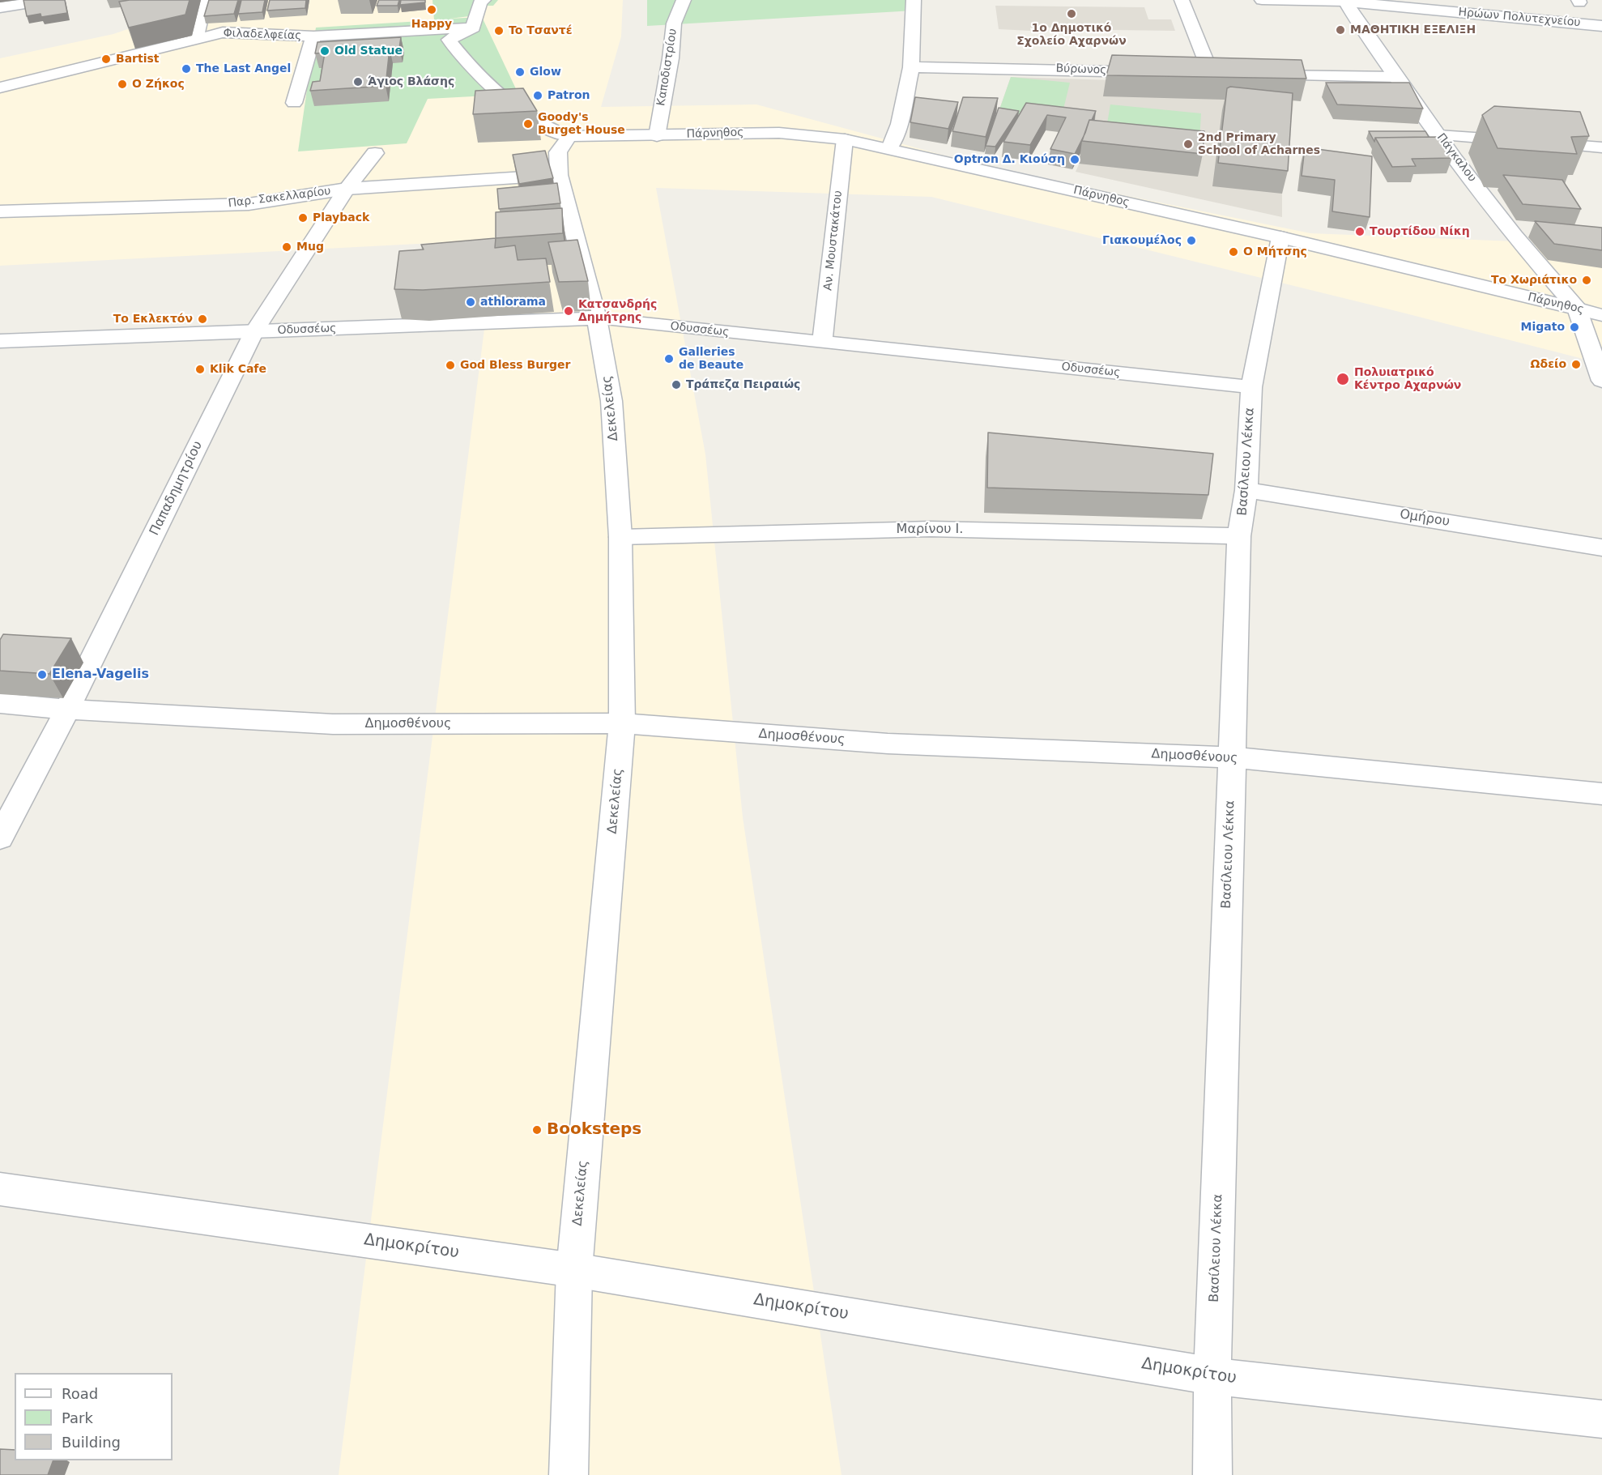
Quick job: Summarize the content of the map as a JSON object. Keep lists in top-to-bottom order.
{
  "streets": {
    "street": [
      "Ηρώων Πολυτεχνείου",
      "Φιλαδελφείας",
      "Καποδιστρίου",
      "Βύρωνος",
      "Πάρνηθος",
      "Πάγκαλου",
      "Παρ. Σακελλαρίου",
      "Αν. Μουστακάτου",
      "Οδυσσέως",
      "Δεκελείας",
      "Βασίλειου Λέκκα",
      "Παπαδημητρίου",
      "Ομήρου",
      "Μαρίνου Ι.",
      "Δημοσθένους",
      "Δημοκρίτου"
    ]
  },
  "crossings": [
    ["Ηρώων Πολυτεχνείου", "Πάγκαλου"],
    ["Καποδιστρίου", "Πάρνηθος"],
    ["Πάρνηθος", "Πάγκαλου"],
    ["Πάρνηθος", "Αν. Μουστακάτου"],
    ["Πάρνηθος", "Δεκελείας"],
    ["Πάρνηθος", "Βασίλειου Λέκκα"],
    ["Παρ. Σακελλαρίου", "Δεκελείας"],
    ["Παρ. Σακελλαρίου", "Παπαδημητρίου"],
    ["Αν. Μουστακάτου", "Οδυσσέως"],
    ["Οδυσσέως", "Δεκελείας"],
    ["Οδυσσέως", "Βασίλειου Λέκκα"],
    ["Οδυσσέως", "Παπαδημητρίου"],
    ["Δεκελείας", "Μαρίνου Ι."],
    ["Δεκελείας", "Δημοσθένους"],
    ["Δεκελείας", "Δημοκρίτου"],
    ["Βασίλειου Λέκκα", "Ομήρου"],
    ["Βασίλειου Λέκκα", "Μαρίνου Ι."],
    ["Βασίλειου Λέκκα", "Δημοσθένους"],
    ["Βασίλειου Λέκκα", "Δημοκρίτου"],
    ["Παπαδημητρίου", "Δημοσθένους"]
  ],
  "places": [
    "Happy",
    "1ο Δημοτικό Σχολείο Αχαρνών",
    "ΜΑΘΗΤΙΚΗ ΕΞΕΛΙΞΗ",
    "To Τσαντέ",
    "Old Statue",
    "Bartist",
    "The Last Angel",
    "Glow",
    "Άγιος Βλάσης",
    "Ο Ζήκος",
    "Patron",
    "Goody's Burget House",
    "2nd Primary School of Acharnes",
    "Optron Δ. Κιούση",
    "Playback",
    "Τουρτίδου Νίκη",
    "Γιακουμέλος",
    "Mug",
    "Ο Μήτσης",
    "Το Χωριάτικο",
    "athlorama",
    "Κατσανδρής Δημήτρης",
    "Το Εκλεκτόν",
    "Migato",
    "Galleries de Beaute",
    "Ωδείο",
    "God Bless Burger",
    "Klik Cafe",
    "Πολυιατρικό Κέντρο Αχαρνών",
    "Τράπεζα Πειραιώς",
    "Elena-Vagelis",
    "Booksteps"
  ],
  "legend": ["Road", "Park", "Building"]
}
